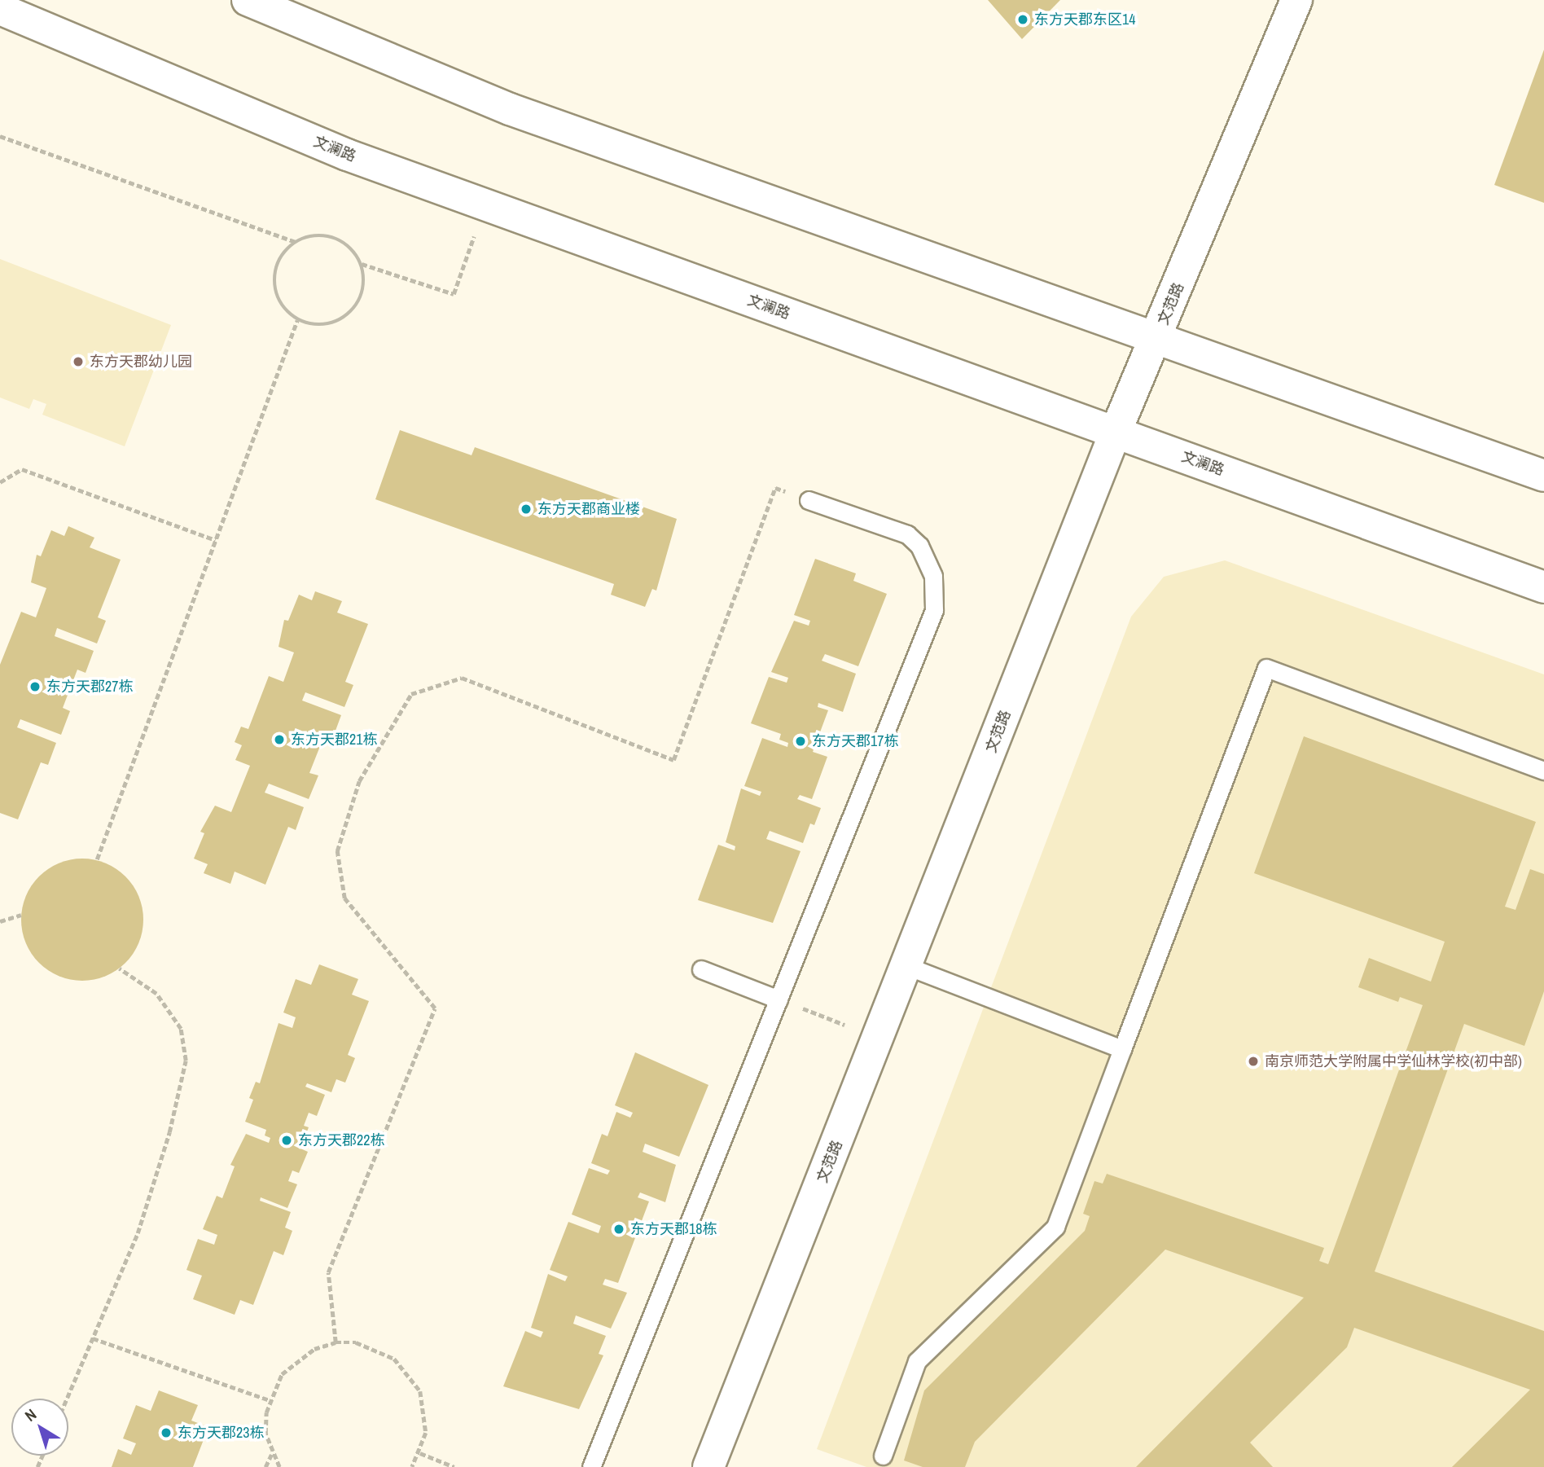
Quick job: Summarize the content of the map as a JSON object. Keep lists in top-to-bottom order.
{
  "streets": {
    "main road": ["文澜路", "文范路"]
  },
  "crossings": [
    ["文澜路", "文范路"]
  ],
  "places": [
    "东方天郡东区14",
    "东方天郡幼儿园",
    "东方天郡商业楼",
    "东方天郡27栋",
    "东方天郡21栋",
    "东方天郡17栋",
    "南京师范大学附属中学仙林学校(初中部)",
    "东方天郡22栋",
    "东方天郡18栋",
    "东方天郡23栋"
  ],
  "north": "top left"
}
